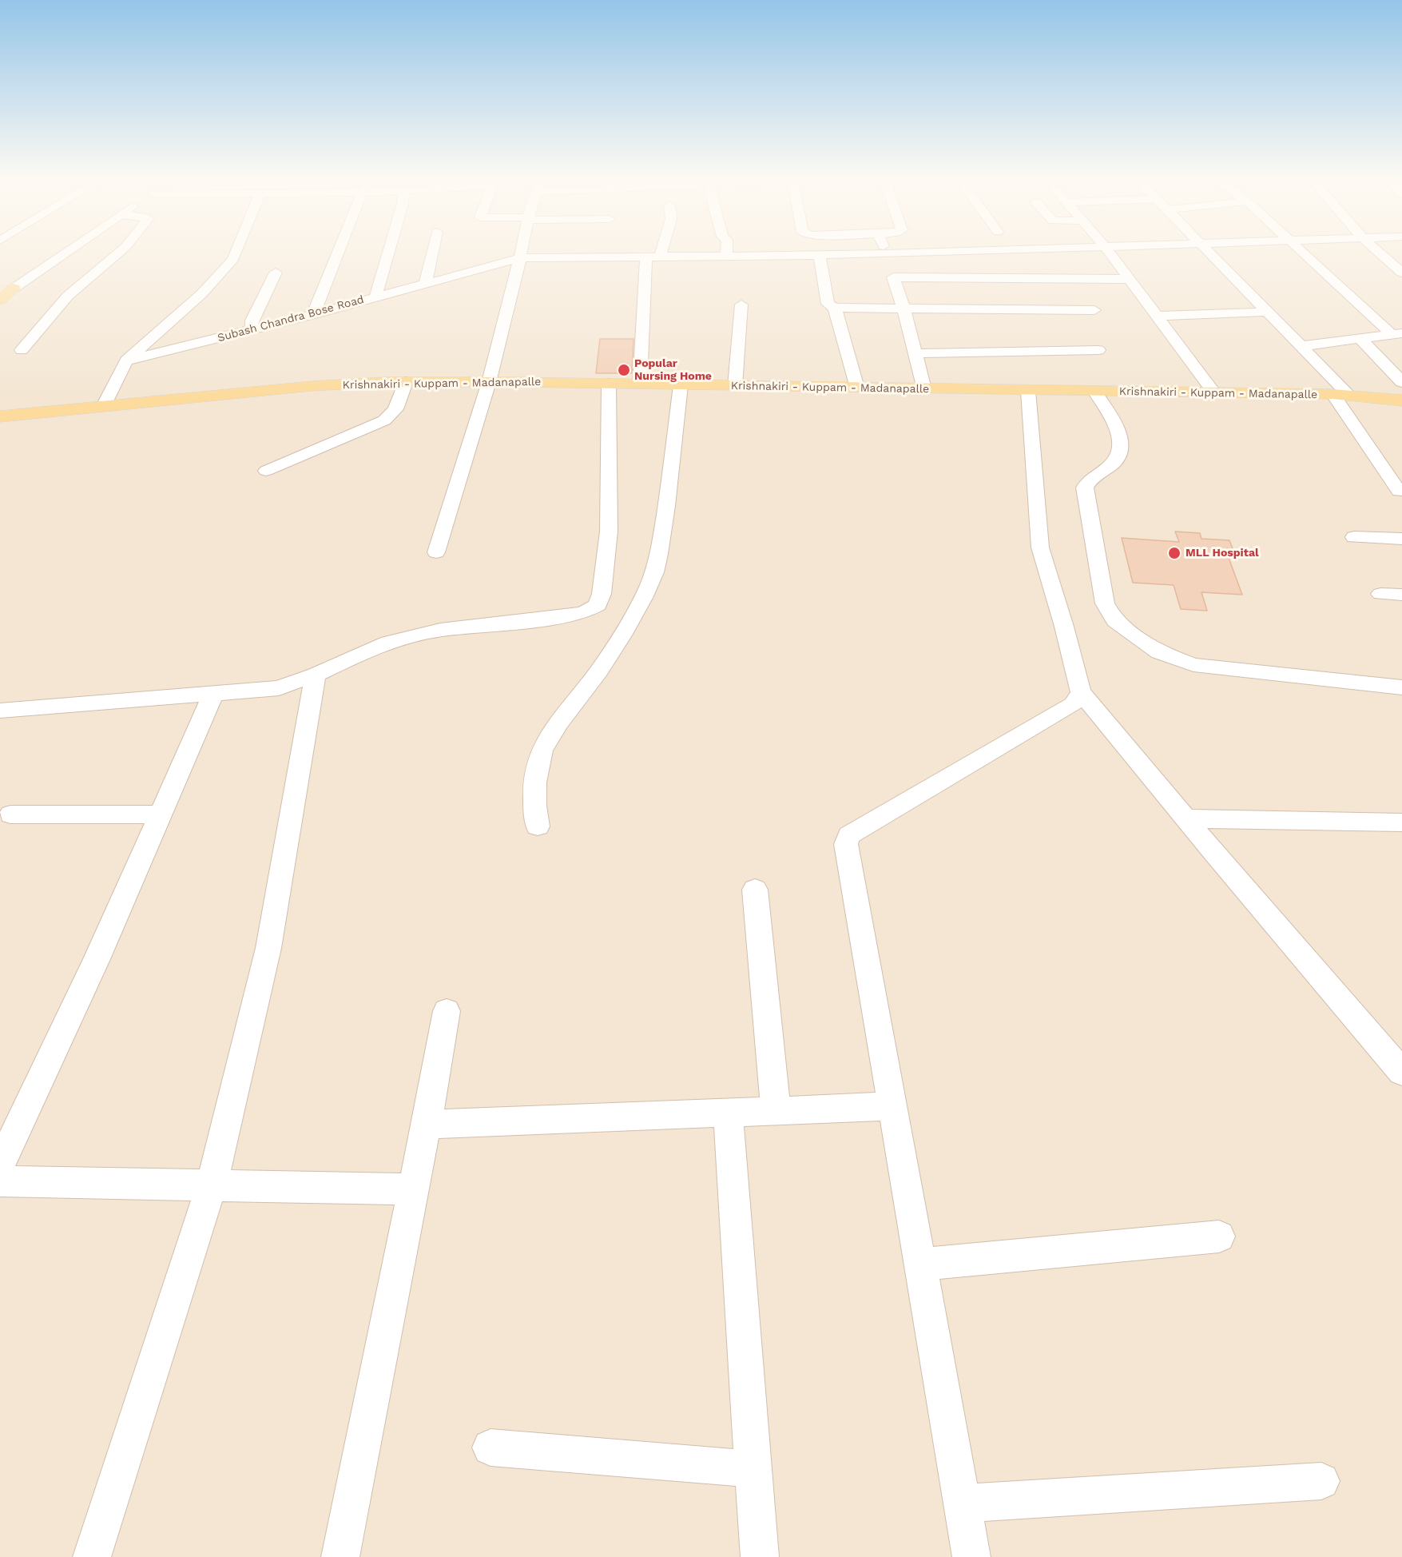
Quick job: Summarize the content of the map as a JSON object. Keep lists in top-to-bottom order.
{
  "streets": {
    "main road": ["Krishnakiri - Kuppam - Madanapalle"],
    "street": ["Subash Chandra Bose Road"]
  },
  "places": ["Popular Nursing Home", "MLL Hospital"]
}
